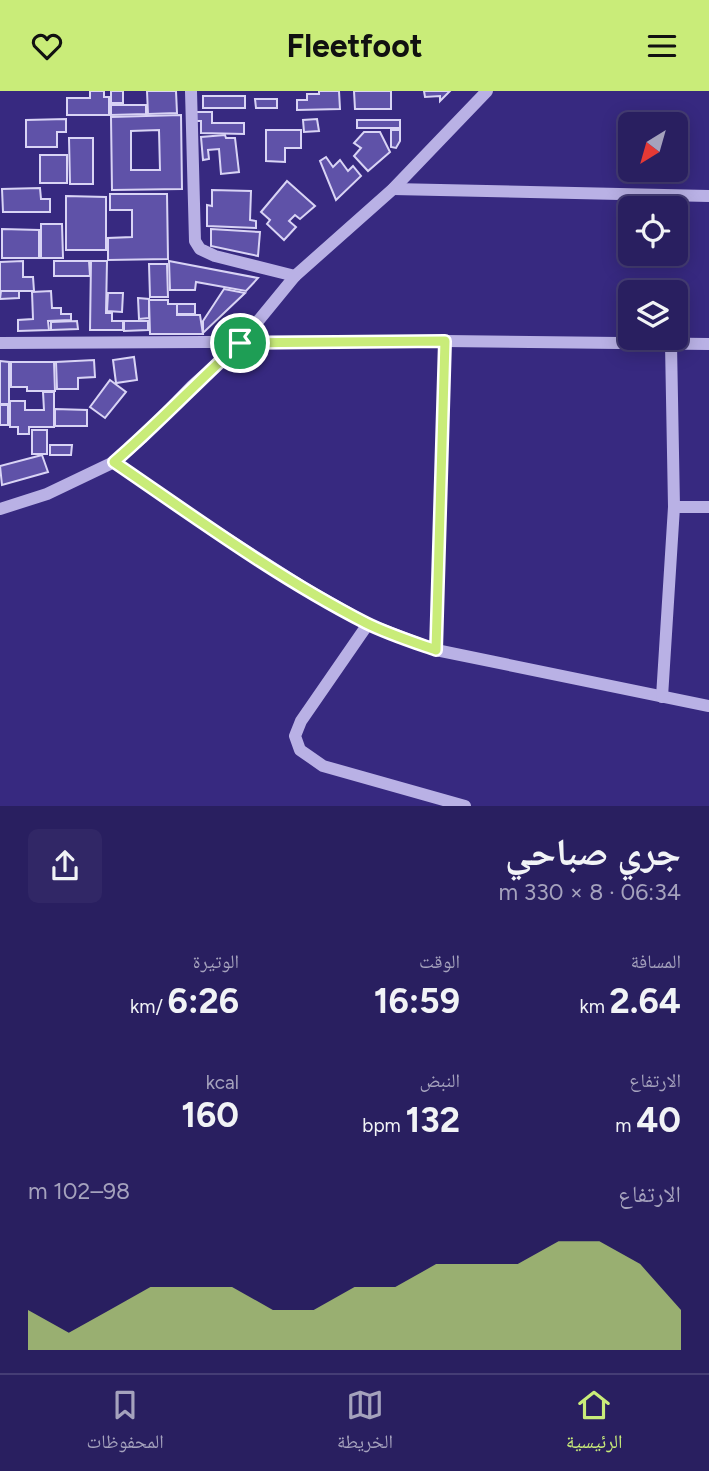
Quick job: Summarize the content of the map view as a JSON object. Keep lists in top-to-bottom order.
{
  "north": "bottom left",
  "page": {
    "header": "Fleetfoot",
    "heading": ["جري صباحي", "06:34 · 8 × 330 m"],
    "stats": [
      ["المسافة", "2.64 km"],
      ["الوقت", "16:59"],
      ["الوتيرة", "6:26 /km"],
      ["الارتفاع", "40 m"],
      ["النبض", "132 bpm"],
      ["kcal", "160"]
    ],
    "chart": ["الارتفاع", "98–102 m"],
    "tabs": ["الرئيسية", "الخريطة", "المحفوظات"]
  }
}
